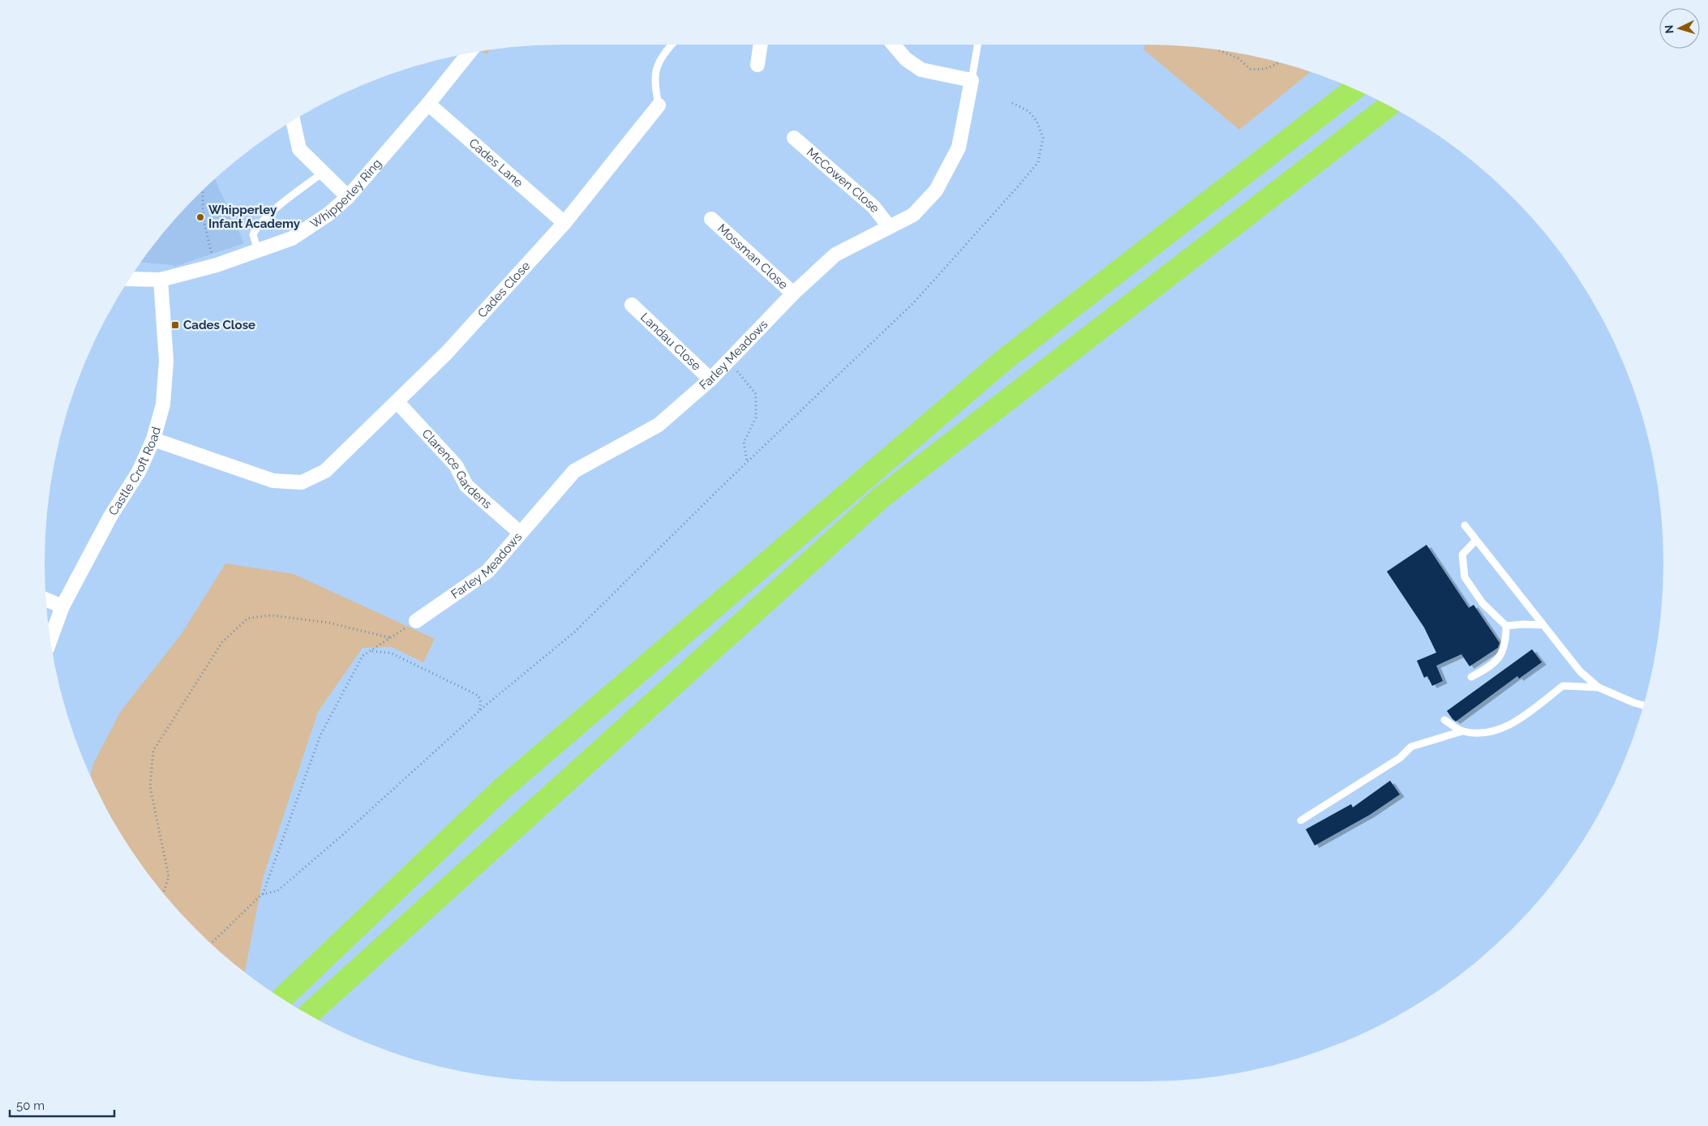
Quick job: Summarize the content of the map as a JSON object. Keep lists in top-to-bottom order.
{
  "streets": {
    "street": [
      "Cades Lane",
      "McCowen Close",
      "Whipperley Ring",
      "Mossman Close",
      "Cades Close",
      "Landau Close",
      "Farley Meadows",
      "Clarence Gardens",
      "Castle Croft Road"
    ]
  },
  "crossings": [
    ["Cades Lane", "Whipperley Ring"],
    ["Cades Lane", "Cades Close"],
    ["McCowen Close", "Farley Meadows"],
    ["Whipperley Ring", "Castle Croft Road"],
    ["Mossman Close", "Farley Meadows"],
    ["Cades Close", "Clarence Gardens"],
    ["Cades Close", "Castle Croft Road"],
    ["Landau Close", "Farley Meadows"],
    ["Farley Meadows", "Clarence Gardens"]
  ],
  "places": {
    "other": ["Whipperley Infant Academy"],
    "transit": ["Cades Close"]
  },
  "scale_bar": "50 m",
  "north": "left"
}
